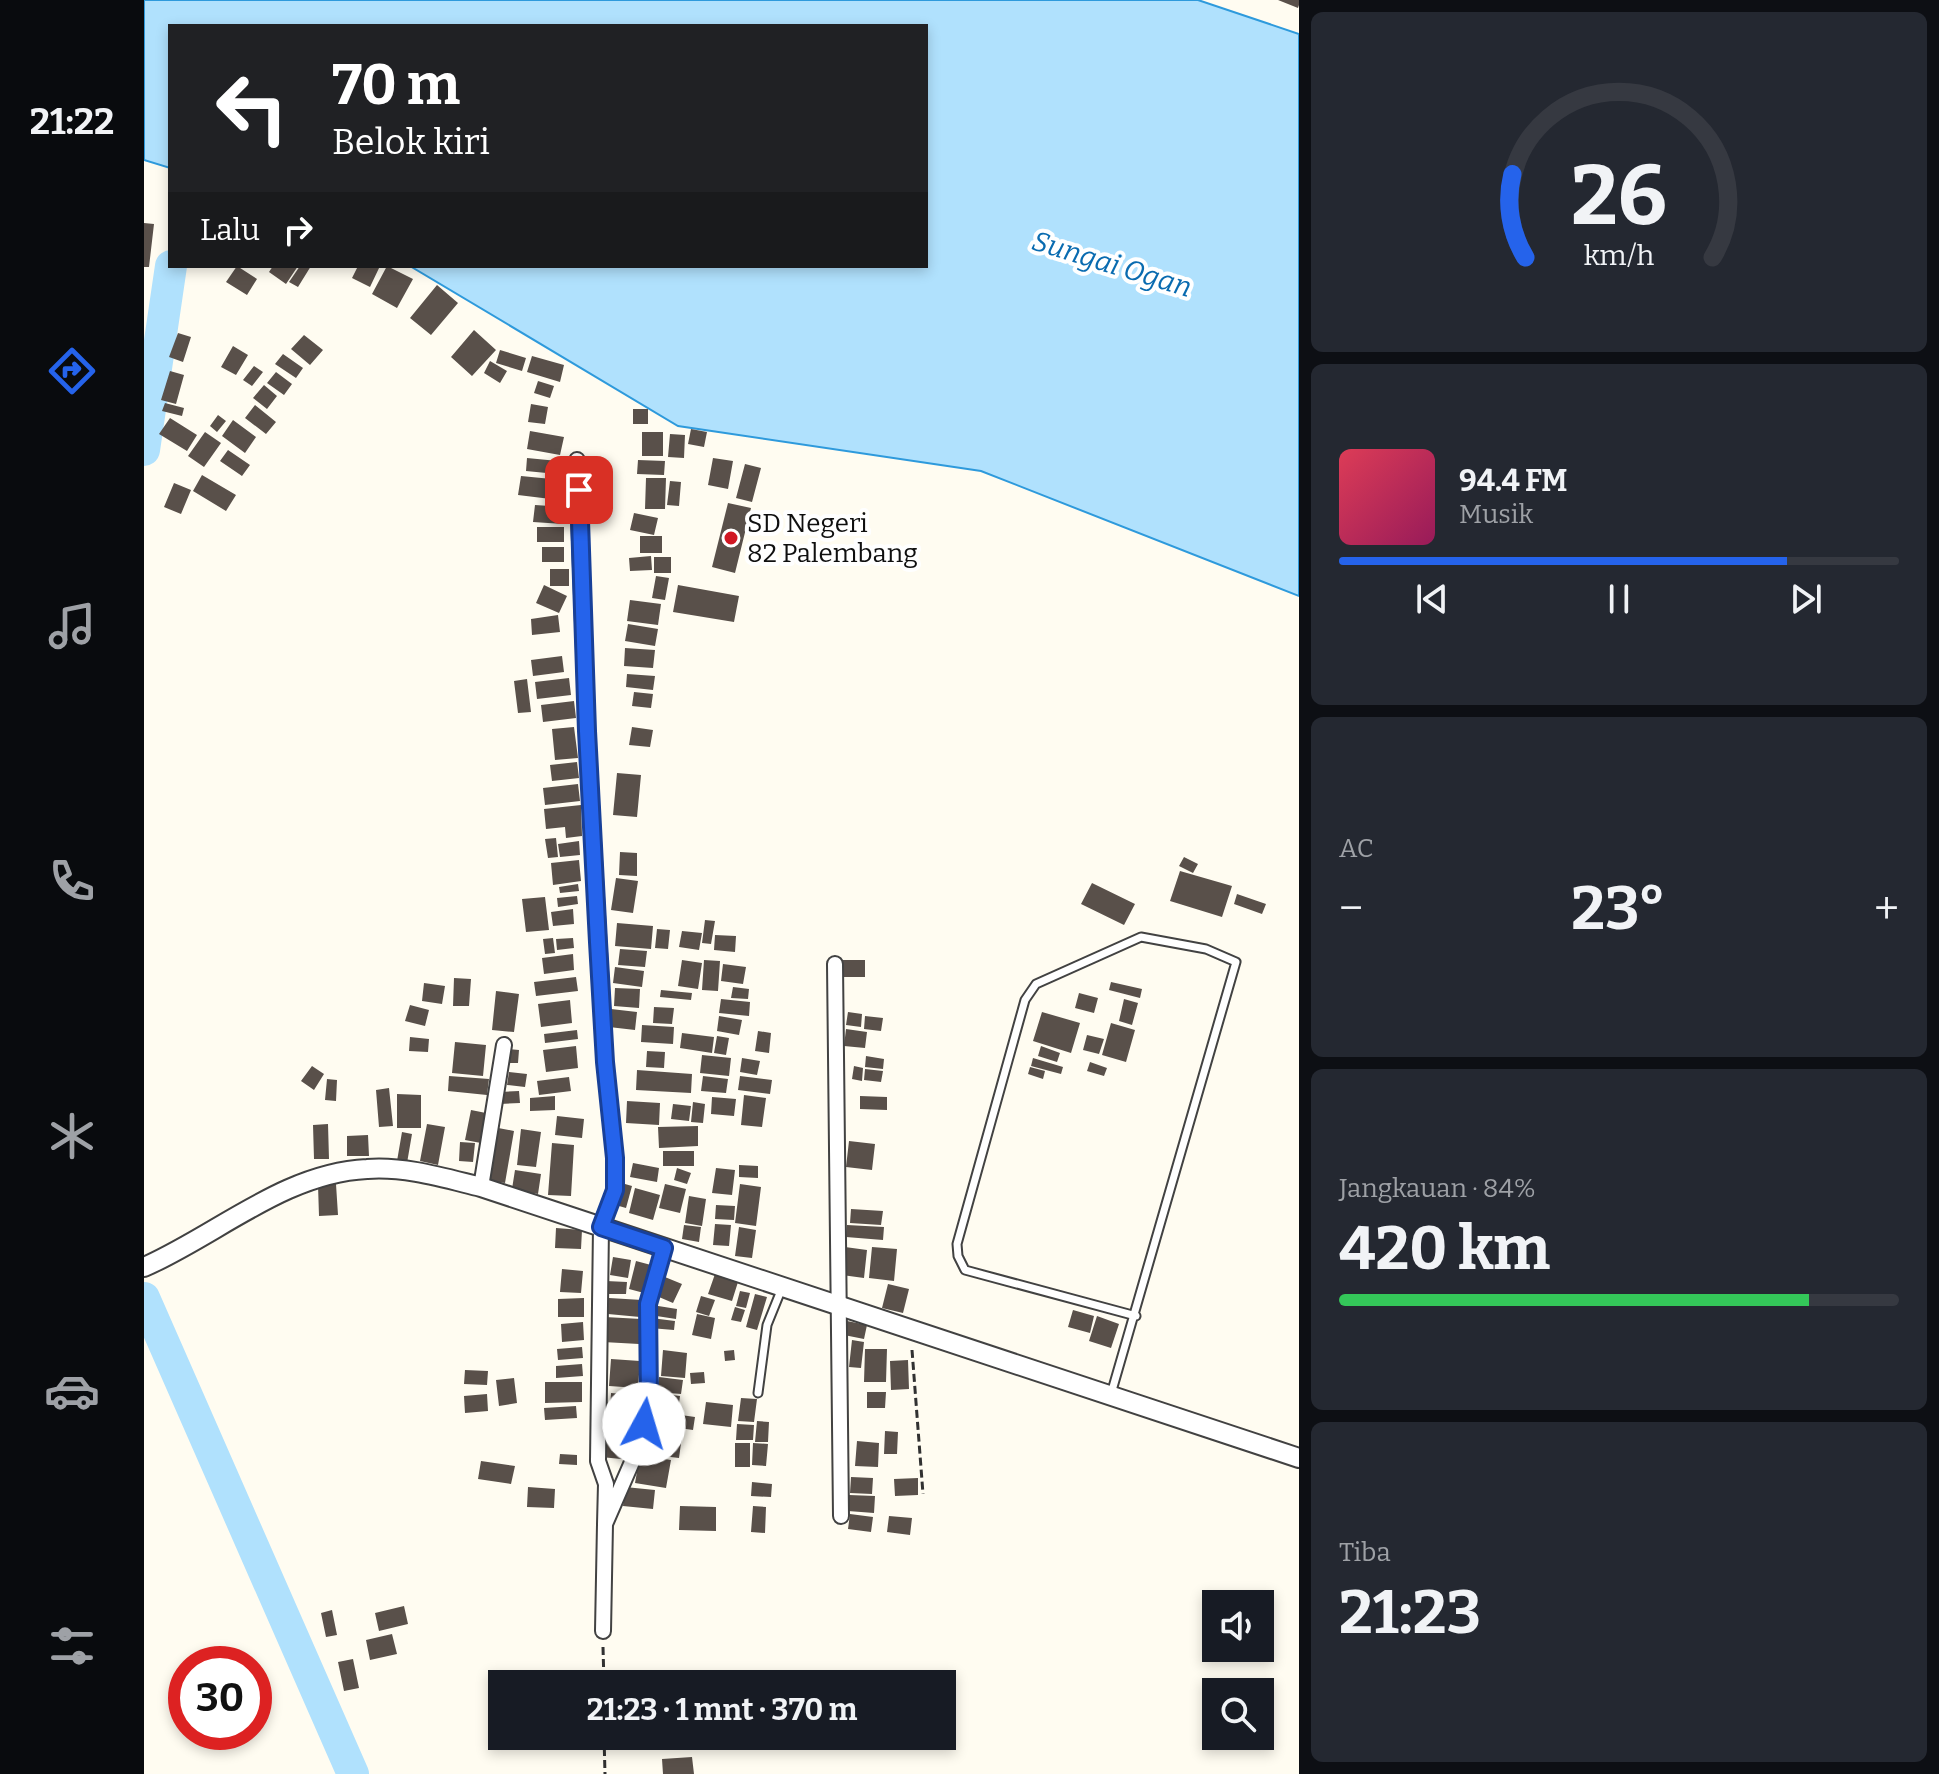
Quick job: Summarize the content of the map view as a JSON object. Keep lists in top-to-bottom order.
{
  "water": ["Sungai Ogan"],
  "places": ["SD Negeri 82 Palembang"],
  "page": {
    "tabs": "21:22",
    "turn": ["70 m", "Belok kiri"],
    "then": "Lalu",
    "song": ["94.4 FM", "Musik"],
    "tile": [
      "AC",
      ["Jangkauan · 84%", "420 km"],
      ["Tiba", "21:23"]
    ],
    "heat": ["−", "23°", "+"],
    "limit": "30",
    "trip": "21:23 · 1 mnt · 370 m",
    "gauge": ["26", "km/h"]
  }
}
